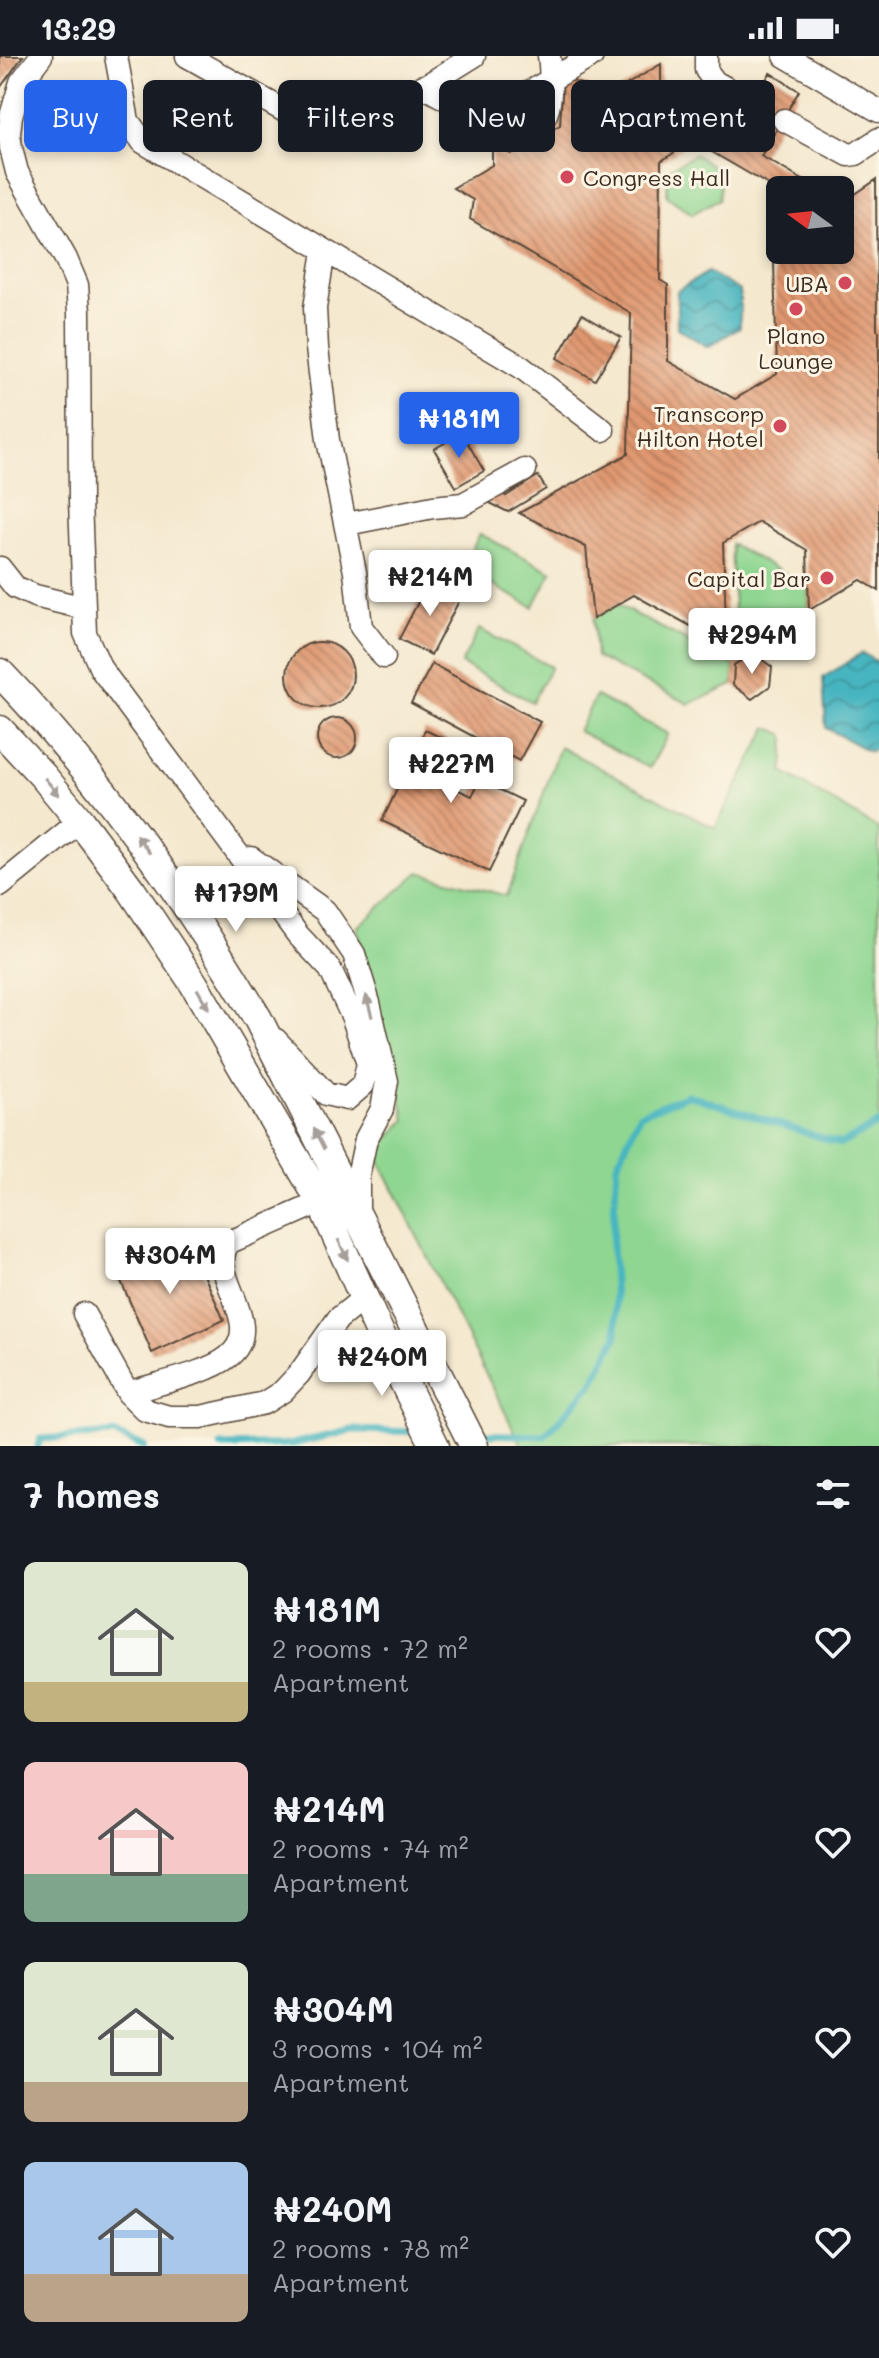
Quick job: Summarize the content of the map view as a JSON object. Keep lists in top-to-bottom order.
{
  "places": [
    "Congress Hall",
    "UBA",
    "Plano Lounge",
    "Transcorp Hilton Hotel",
    "Capital Bar"
  ],
  "north": "left",
  "page": {
    "status": "13:29",
    "chip": [
      "Buy",
      "Rent",
      "Filters",
      "New",
      "Apartment"
    ],
    "price": [
      "₦181M",
      "₦214M",
      "₦294M",
      "₦227M",
      "₦179M",
      "₦304M",
      "₦240M"
    ],
    "heading": "7 homes",
    "list": [
      {
        "name": "₦181M",
        "note": "2 rooms · 72 m² · Apartment"
      },
      {
        "name": "₦214M",
        "note": "2 rooms · 74 m² · Apartment"
      },
      {
        "name": "₦304M",
        "note": "3 rooms · 104 m² · Apartment"
      },
      {
        "name": "₦240M",
        "note": "2 rooms · 78 m² · Apartment"
      }
    ]
  }
}
